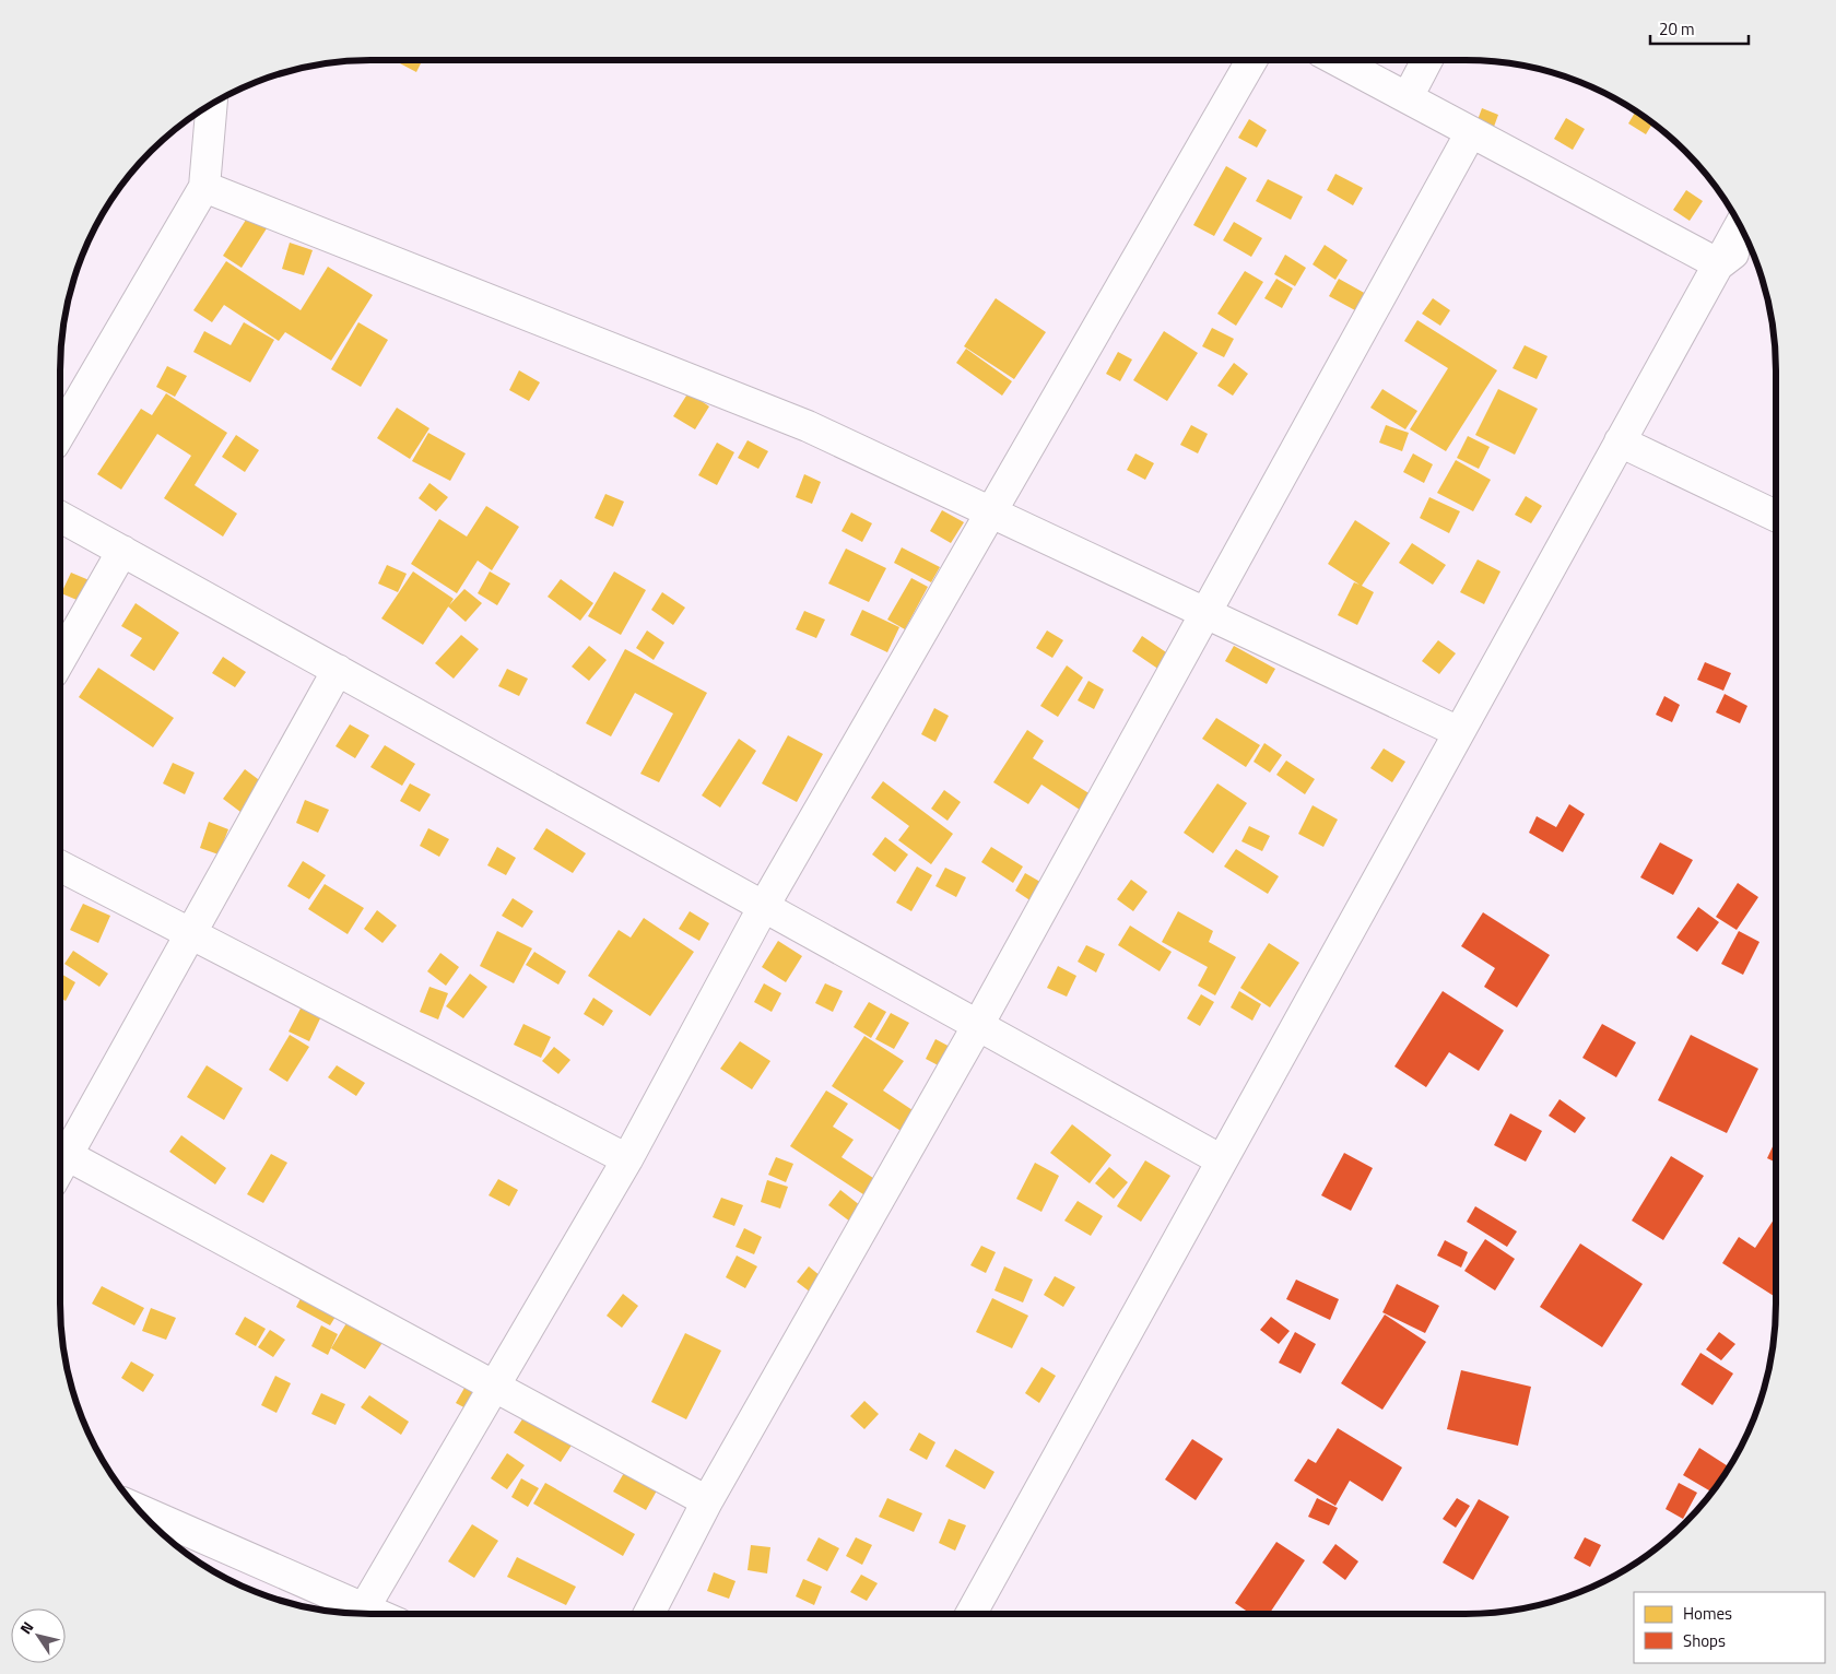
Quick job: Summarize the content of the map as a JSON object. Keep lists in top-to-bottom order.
{
  "legend": ["Homes", "Shops"],
  "scale_bar": "20 m",
  "north": "top left"
}
